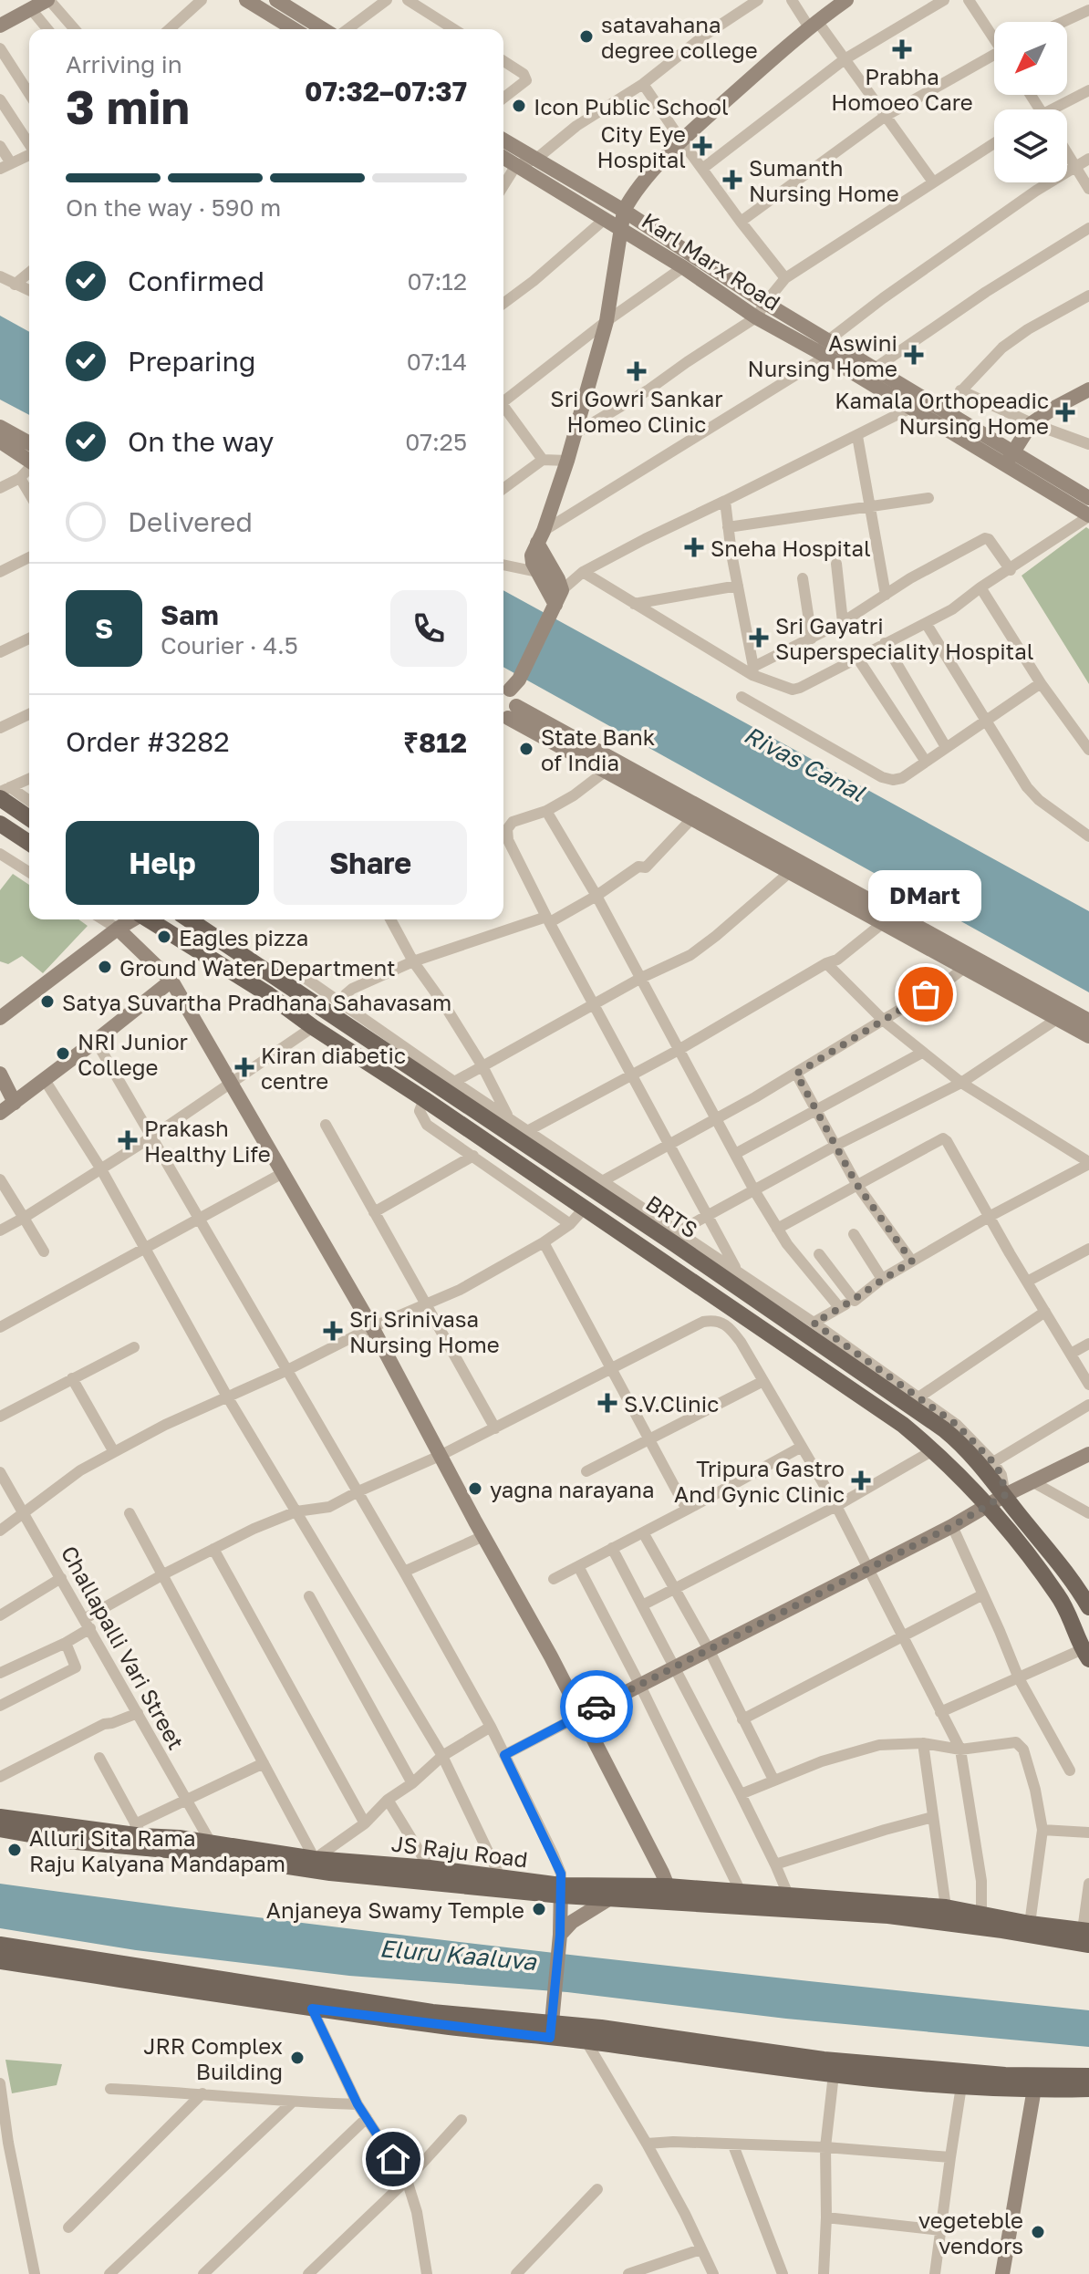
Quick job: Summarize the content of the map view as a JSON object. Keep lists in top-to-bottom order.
{
  "streets": {
    "main road": ["BRTS", "JS Raju Road"],
    "street": ["Karl Marx Road", "Challapalli Vari Street"]
  },
  "crossings": [
    ["Challapalli Vari Street", "JS Raju Road"]
  ],
  "water": ["Rivas Canal", "Eluru Kaaluva"],
  "places": {
    "other": [
      "satavahana degree college",
      "Icon Public School",
      "State Bank of India",
      "Eagles pizza",
      "Ground Water Department",
      "DMart",
      "Satya Suvartha Pradhana Sahavasam",
      "NRI Junior College",
      "yagna narayana",
      "Alluri Sita Rama Raju Kalyana Mandapam",
      "Anjaneya Swamy Temple",
      "JRR Complex Building",
      "vegeteble vendors"
    ],
    "health": [
      "Prabha Homoeo Care",
      "City Eye Hospital",
      "Sumanth Nursing Home",
      "Aswini Nursing Home",
      "Sri Gowri Sankar Homeo Clinic",
      "Kamala Orthopeadic Nursing Home",
      "Sneha Hospital",
      "Sri Gayatri Superspeciality Hospital",
      "Kiran diabetic centre",
      "Prakash Healthy Life",
      "Sri Srinivasa Nursing Home",
      "S.V.Clinic",
      "Tripura Gastro And Gynic Clinic"
    ]
  },
  "north": "bottom left",
  "page": {
    "heading": ["3 min", "Arriving in", "07:32–07:37"],
    "panel": [
      "Sam",
      "Courier · 4.5",
      "Order #3282",
      "₹812"
    ],
    "bar": "On the way · 590 m",
    "list": [
      ["Confirmed", "07:12"],
      ["Preparing", "07:14"],
      ["On the way", "07:25"],
      "Delivered"
    ],
    "round": "S",
    "buttons": ["Help", "Share"],
    "bubble": "DMart"
  }
}
